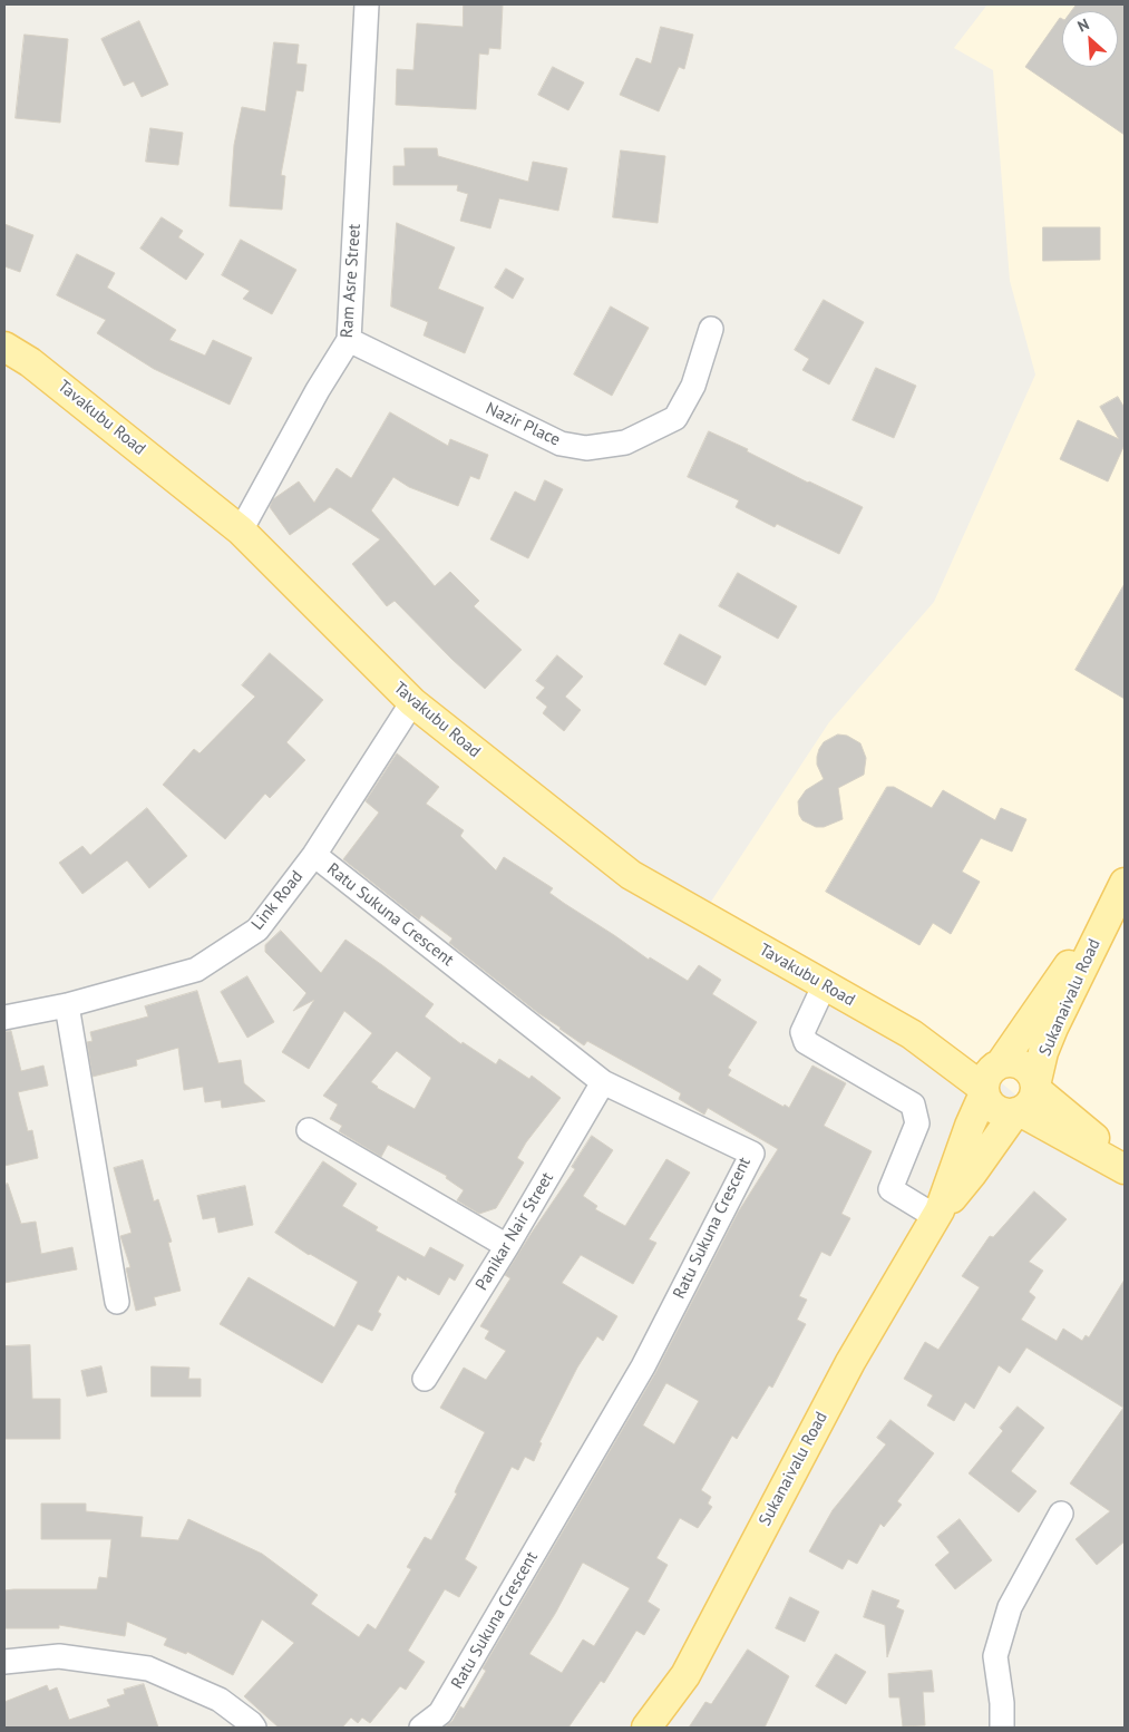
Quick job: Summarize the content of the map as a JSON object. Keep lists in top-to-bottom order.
{
  "streets": {
    "main road": ["Tavakubu Road", "Sukanaivalu Road"],
    "street": [
      "Ram Asre Street",
      "Nazir Place",
      "Link Road",
      "Ratu Sukuna Crescent",
      "Panikar Nair Street"
    ]
  },
  "crossings": [
    ["Ram Asre Street", "Tavakubu Road"],
    ["Ram Asre Street", "Nazir Place"],
    ["Tavakubu Road", "Link Road"],
    ["Tavakubu Road", "Sukanaivalu Road"],
    ["Link Road", "Ratu Sukuna Crescent"],
    ["Ratu Sukuna Crescent", "Panikar Nair Street"]
  ],
  "north": "top left"
}
